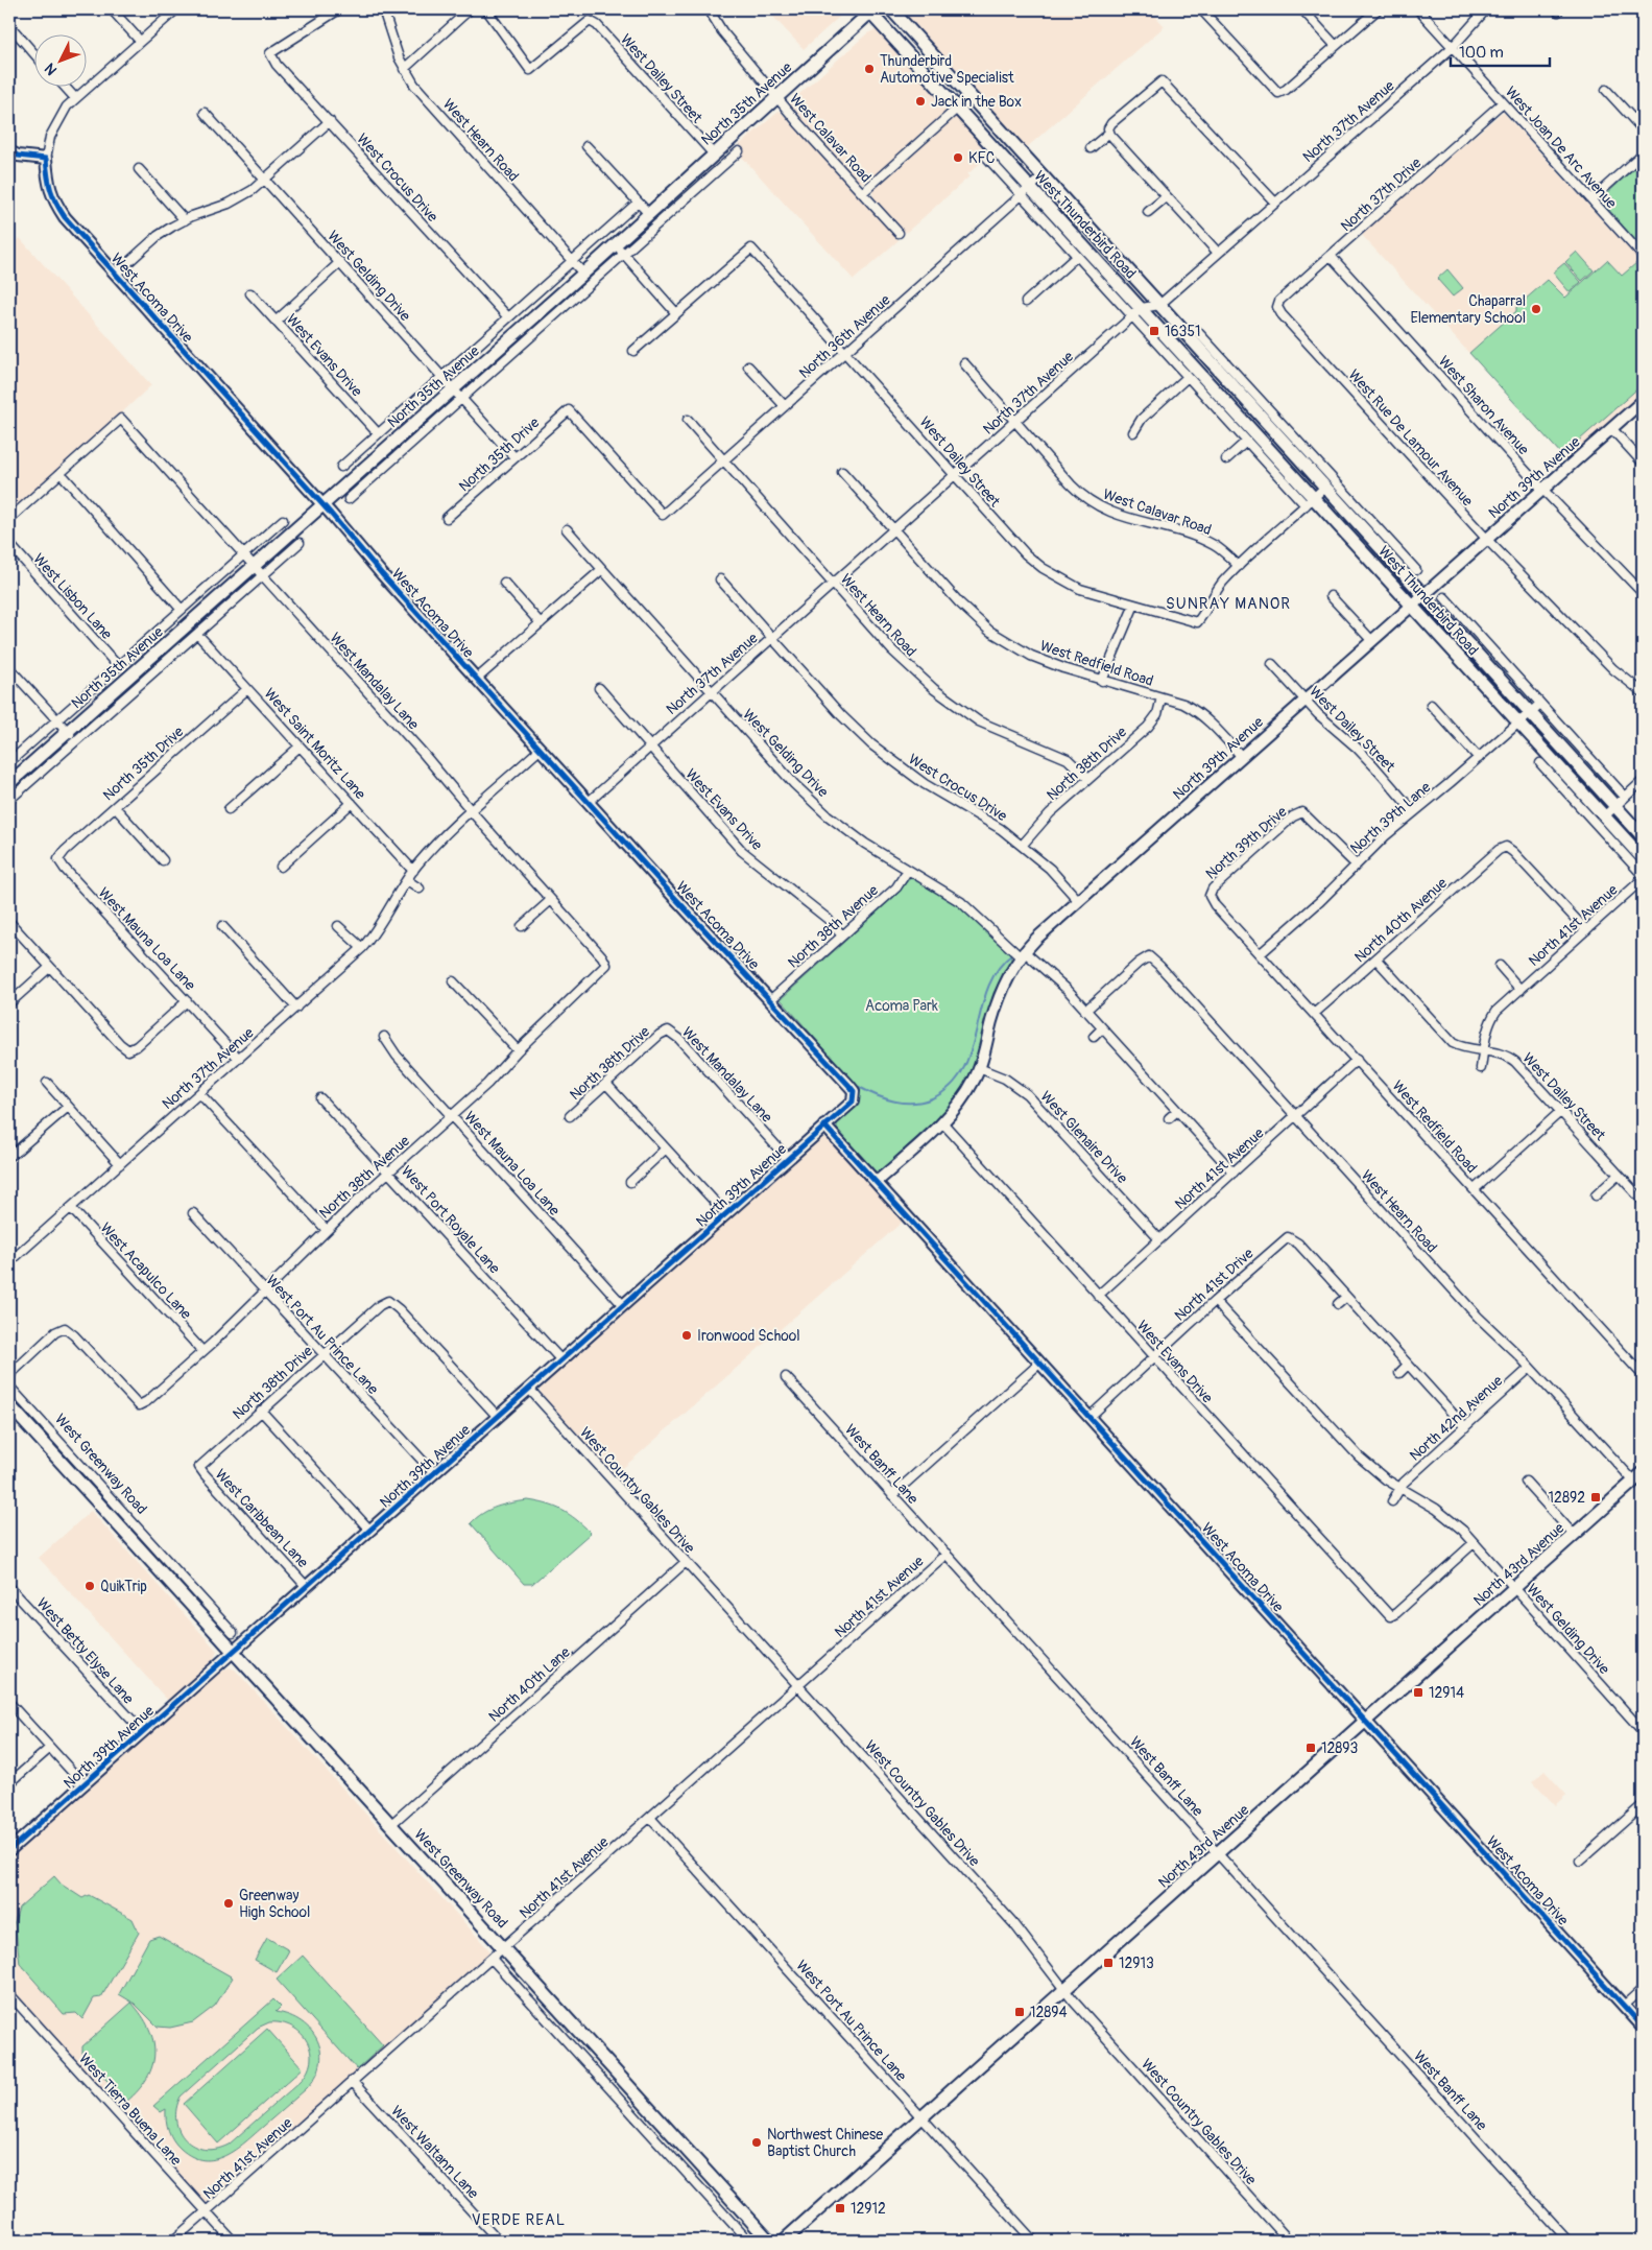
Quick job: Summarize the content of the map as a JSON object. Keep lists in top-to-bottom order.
{
  "streets": {
    "main road": [
      "North 35th Avenue",
      "West Thunderbird Road",
      "West Greenway Road",
      "North 43rd Avenue"
    ],
    "street": [
      "West Dailey Street",
      "North 37th Avenue",
      "West Calavar Road",
      "West Hearn Road",
      "West Joan De Arc Avenue",
      "West Crocus Drive",
      "North 37th Drive",
      "West Gelding Drive",
      "West Acoma Drive",
      "North 36th Avenue",
      "West Evans Drive",
      "West Sharon Avenue",
      "West Rue De Lamour Avenue",
      "North 35th Drive",
      "North 39th Avenue",
      "West Lisbon Lane",
      "West Redfield Road",
      "West Mandalay Lane",
      "West Saint Moritz Lane",
      "North 38th Drive",
      "North 39th Lane",
      "North 39th Drive",
      "North 40th Avenue",
      "North 41st Avenue",
      "North 38th Avenue",
      "West Mauna Loa Lane",
      "West Glenaire Drive",
      "West Port Royale Lane",
      "West Acapulco Lane",
      "North 41st Drive",
      "West Port Au Prince Lane",
      "North 42nd Avenue",
      "West Banff Lane",
      "West Country Gables Drive",
      "West Caribbean Lane",
      "West Betty Elyse Lane",
      "North 40th Lane",
      "West Tierra Buena Lane",
      "West Waltann Lane"
    ]
  },
  "crossings": [
    ["West Dailey Street", "North 35th Avenue"],
    ["West Dailey Street", "North 37th Avenue"],
    ["West Dailey Street", "West Calavar Road"],
    ["West Dailey Street", "North 36th Avenue"],
    ["West Dailey Street", "North 39th Avenue"],
    ["West Dailey Street", "North 39th Lane"],
    ["West Dailey Street", "North 40th Avenue"],
    ["West Dailey Street", "North 41st Avenue"],
    ["North 35th Avenue", "West Calavar Road"],
    ["North 35th Avenue", "West Hearn Road"],
    ["North 35th Avenue", "West Crocus Drive"],
    ["North 35th Avenue", "West Thunderbird Road"],
    ["North 35th Avenue", "West Gelding Drive"],
    ["North 35th Avenue", "West Acoma Drive"],
    ["North 35th Avenue", "West Evans Drive"],
    ["North 35th Avenue", "West Lisbon Lane"],
    ["North 35th Avenue", "West Mandalay Lane"],
    ["North 35th Avenue", "West Saint Moritz Lane"],
    ["North 37th Avenue", "West Calavar Road"],
    ["North 37th Avenue", "West Hearn Road"],
    ["North 37th Avenue", "West Joan De Arc Avenue"],
    ["North 37th Avenue", "West Crocus Drive"],
    ["North 37th Avenue", "West Thunderbird Road"],
    ["North 37th Avenue", "West Gelding Drive"],
    ["North 37th Avenue", "West Acoma Drive"],
    ["North 37th Avenue", "West Evans Drive"],
    ["North 37th Avenue", "West Redfield Road"],
    ["North 37th Avenue", "West Mandalay Lane"],
    ["North 37th Avenue", "West Saint Moritz Lane"],
    ["North 37th Avenue", "West Mauna Loa Lane"],
    ["North 37th Avenue", "West Acapulco Lane"],
    ["West Hearn Road", "West Gelding Drive"],
    ["West Hearn Road", "North 36th Avenue"],
    ["West Hearn Road", "North 38th Drive"],
    ["West Hearn Road", "North 41st Avenue"],
    ["West Hearn Road", "North 42nd Avenue"],
    ["West Hearn Road", "North 43rd Avenue"],
    ["West Joan De Arc Avenue", "North 37th Drive"],
    ["West Crocus Drive", "North 39th Avenue"],
    ["West Crocus Drive", "North 38th Drive"],
    ["North 37th Drive", "West Sharon Avenue"],
    ["North 37th Drive", "West Rue De Lamour Avenue"],
    ["West Thunderbird Road", "North 36th Avenue"],
    ["West Thunderbird Road", "North 39th Avenue"],
    ["West Thunderbird Road", "North 39th Lane"],
    ["West Gelding Drive", "West Evans Drive"],
    ["West Gelding Drive", "North 35th Drive"],
    ["West Gelding Drive", "North 39th Avenue"],
    ["West Gelding Drive", "North 41st Avenue"],
    ["West Gelding Drive", "North 38th Avenue"],
    ["West Gelding Drive", "North 41st Drive"],
    ["West Gelding Drive", "North 42nd Avenue"],
    ["West Gelding Drive", "North 43rd Avenue"],
    ["West Acoma Drive", "North 39th Avenue"],
    ["West Acoma Drive", "North 38th Avenue"],
    ["West Acoma Drive", "North 41st Drive"],
    ["West Acoma Drive", "North 43rd Avenue"],
    ["North 36th Avenue", "North 35th Drive"],
    ["West Evans Drive", "North 39th Avenue"],
    ["West Evans Drive", "North 41st Avenue"],
    ["West Evans Drive", "North 38th Avenue"],
    ["West Evans Drive", "North 41st Drive"],
    ["West Sharon Avenue", "North 39th Avenue"],
    ["West Rue De Lamour Avenue", "North 39th Avenue"],
    ["North 35th Drive", "West Saint Moritz Lane"],
    ["North 35th Drive", "West Mauna Loa Lane"],
    ["North 39th Avenue", "West Redfield Road"],
    ["North 39th Avenue", "West Mandalay Lane"],
    ["North 39th Avenue", "North 38th Drive"],
    ["North 39th Avenue", "West Mauna Loa Lane"],
    ["North 39th Avenue", "West Glenaire Drive"],
    ["North 39th Avenue", "West Port Royale Lane"],
    ["North 39th Avenue", "West Port Au Prince Lane"],
    ["North 39th Avenue", "West Greenway Road"],
    ["North 39th Avenue", "West Country Gables Drive"],
    ["North 39th Avenue", "West Caribbean Lane"],
    ["North 39th Avenue", "West Betty Elyse Lane"],
    ["West Redfield Road", "North 38th Drive"],
    ["West Redfield Road", "North 39th Lane"],
    ["West Redfield Road", "North 39th Drive"],
    ["West Redfield Road", "North 40th Avenue"],
    ["West Redfield Road", "North 41st Avenue"],
    ["West Mandalay Lane", "North 38th Drive"],
    ["West Mandalay Lane", "North 38th Avenue"],
    ["North 38th Drive", "West Port Au Prince Lane"],
    ["North 38th Drive", "West Caribbean Lane"],
    ["North 39th Lane", "North 39th Drive"],
    ["North 40th Avenue", "North 41st Avenue"],
    ["North 41st Avenue", "West Glenaire Drive"],
    ["North 41st Avenue", "West Port Au Prince Lane"],
    ["North 41st Avenue", "West Greenway Road"],
    ["North 41st Avenue", "West Banff Lane"],
    ["North 41st Avenue", "West Country Gables Drive"],
    ["North 41st Avenue", "West Tierra Buena Lane"],
    ["North 41st Avenue", "West Waltann Lane"],
    ["North 38th Avenue", "West Mauna Loa Lane"],
    ["North 38th Avenue", "West Port Royale Lane"],
    ["North 38th Avenue", "West Acapulco Lane"],
    ["North 38th Avenue", "West Port Au Prince Lane"],
    ["West Port Au Prince Lane", "North 43rd Avenue"],
    ["West Greenway Road", "North 40th Lane"],
    ["West Banff Lane", "North 43rd Avenue"],
    ["West Country Gables Drive", "North 43rd Avenue"],
    ["West Country Gables Drive", "North 40th Lane"]
  ],
  "districts": ["SUNRAY MANOR", "VERDE REAL"],
  "parks": ["Acoma Park"],
  "places": {
    "other": [
      "Thunderbird Automotive Specialist",
      "Jack in the Box",
      "KFC",
      "Chaparral Elementary School",
      "Ironwood School",
      "QuikTrip",
      "Greenway High School",
      "Northwest Chinese Baptist Church"
    ],
    "transit": [
      "16351",
      "12892",
      "12914",
      "12893",
      "12913",
      "12894",
      "12912"
    ]
  },
  "scale_bar": "100 m",
  "north": "bottom left"
}
